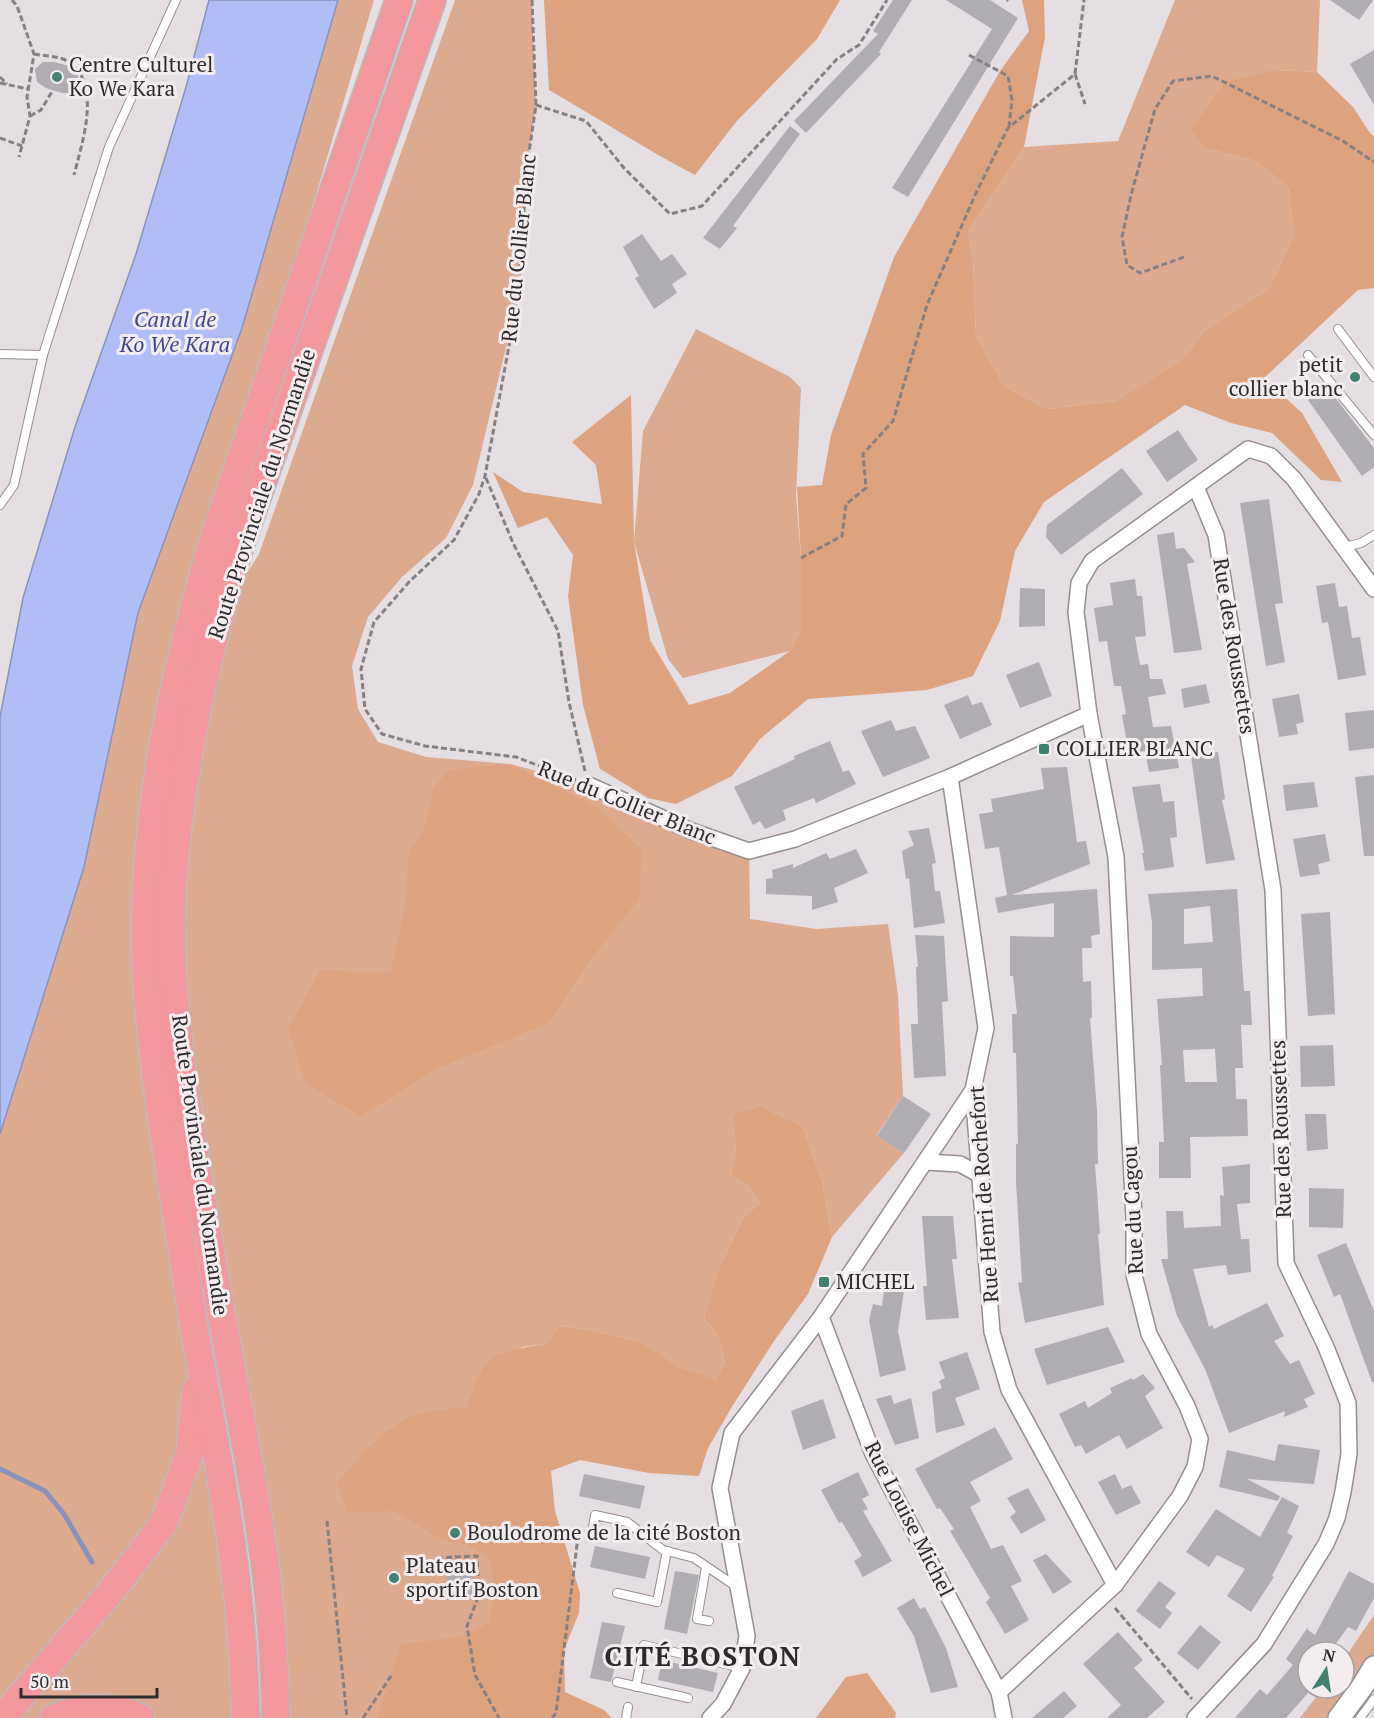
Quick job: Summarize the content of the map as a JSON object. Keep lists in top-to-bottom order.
{
  "streets": {
    "highway": ["Route Provinciale du Normandie"],
    "street": [
      "Rue du Collier Blanc",
      "Rue des Roussettes",
      "Rue Henri de Rochefort",
      "Rue du Cagou",
      "Rue Louise Michel"
    ]
  },
  "crossings": [
    ["Rue du Collier Blanc", "Rue Henri de Rochefort"],
    ["Rue du Collier Blanc", "Rue du Cagou"],
    ["Rue Henri de Rochefort", "Rue du Cagou"],
    ["Rue du Cagou", "Rue Louise Michel"]
  ],
  "districts": ["CITÉ BOSTON"],
  "water": ["Canal de Ko We Kara"],
  "places": {
    "other": [
      "Centre Culturel Ko We Kara",
      "petit collier blanc",
      "Boulodrome de la cité Boston",
      "Plateau sportif Boston"
    ],
    "transit": ["COLLIER BLANC", "MICHEL"]
  },
  "scale_bar": "50 m",
  "north": "top"
}
